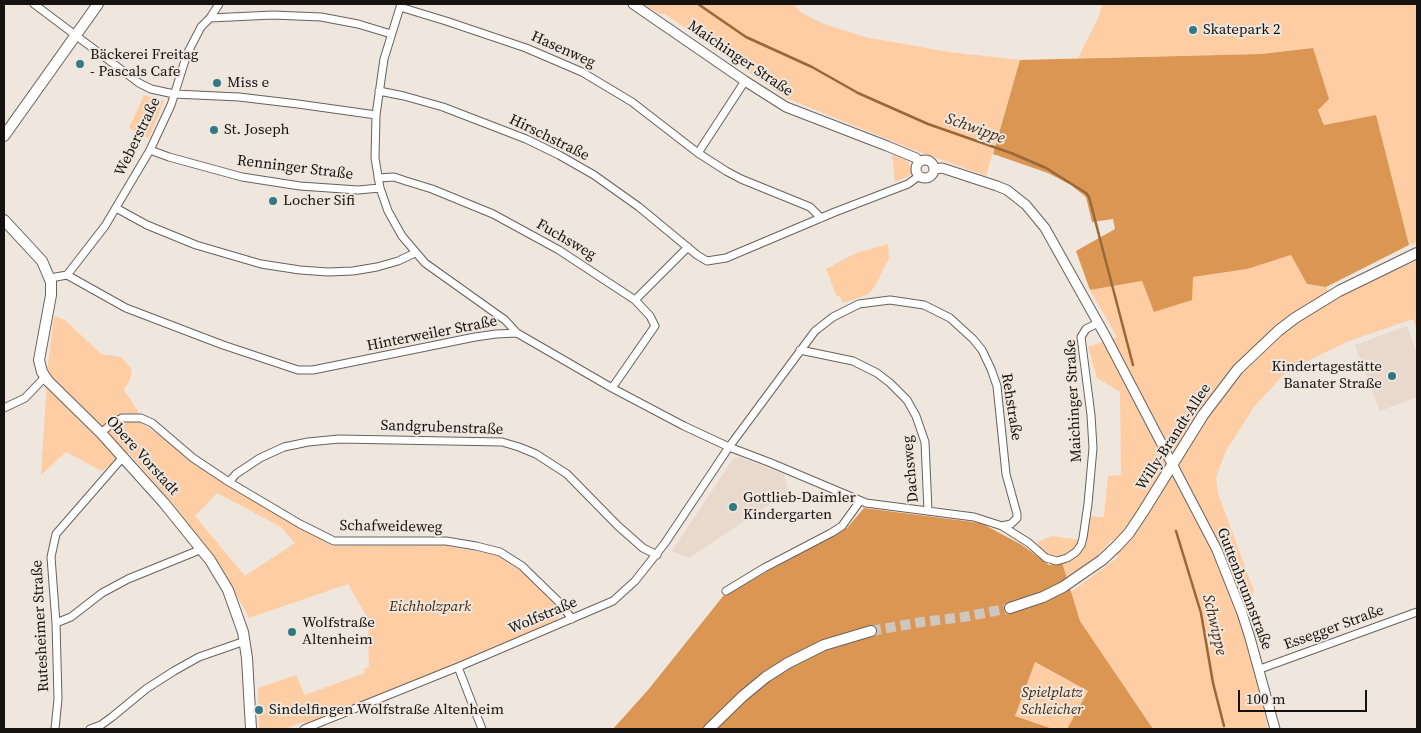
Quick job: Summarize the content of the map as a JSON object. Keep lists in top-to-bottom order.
{
  "streets": {
    "main road": ["Willy-Brandt-Allee", "Obere Vorstadt"],
    "street": [
      "Hasenweg",
      "Maichinger Straße",
      "Weberstraße",
      "Hirschstraße",
      "Renninger Straße",
      "Fuchsweg",
      "Hinterweiler Straße",
      "Rehstraße",
      "Sandgrubenstraße",
      "Dachsweg",
      "Schafweideweg",
      "Guttenbrunnstraße",
      "Wolfstraße",
      "Rutesheimer Straße",
      "Essegger Straße"
    ]
  },
  "crossings": [
    ["Hasenweg", "Hirschstraße"],
    ["Maichinger Straße", "Hirschstraße"],
    ["Maichinger Straße", "Hinterweiler Straße"],
    ["Maichinger Straße", "Willy-Brandt-Allee"],
    ["Maichinger Straße", "Guttenbrunnstraße"],
    ["Weberstraße", "Renninger Straße"],
    ["Weberstraße", "Hinterweiler Straße"],
    ["Fuchsweg", "Hinterweiler Straße"],
    ["Hinterweiler Straße", "Rehstraße"],
    ["Hinterweiler Straße", "Dachsweg"],
    ["Hinterweiler Straße", "Wolfstraße"],
    ["Rehstraße", "Dachsweg"],
    ["Rehstraße", "Wolfstraße"],
    ["Sandgrubenstraße", "Schafweideweg"],
    ["Sandgrubenstraße", "Wolfstraße"],
    ["Willy-Brandt-Allee", "Guttenbrunnstraße"],
    ["Obere Vorstadt", "Schafweideweg"],
    ["Obere Vorstadt", "Rutesheimer Straße"],
    ["Schafweideweg", "Wolfstraße"],
    ["Guttenbrunnstraße", "Essegger Straße"]
  ],
  "water": ["Schwippe"],
  "parks": ["Eichholzpark", "Spielplatz Schleicher"],
  "places": [
    "Skatepark 2",
    "Bäckerei Freitag - Pascals Cafe",
    "Miss e",
    "St. Joseph",
    "Locher Sifi",
    "Kindertagestätte Banater Straße",
    "Gottlieb-Daimler Kindergarten",
    "Wolfstraße Altenheim",
    "Sindelfingen Wolfstraße Altenheim"
  ],
  "scale_bar": "100 m"
}
